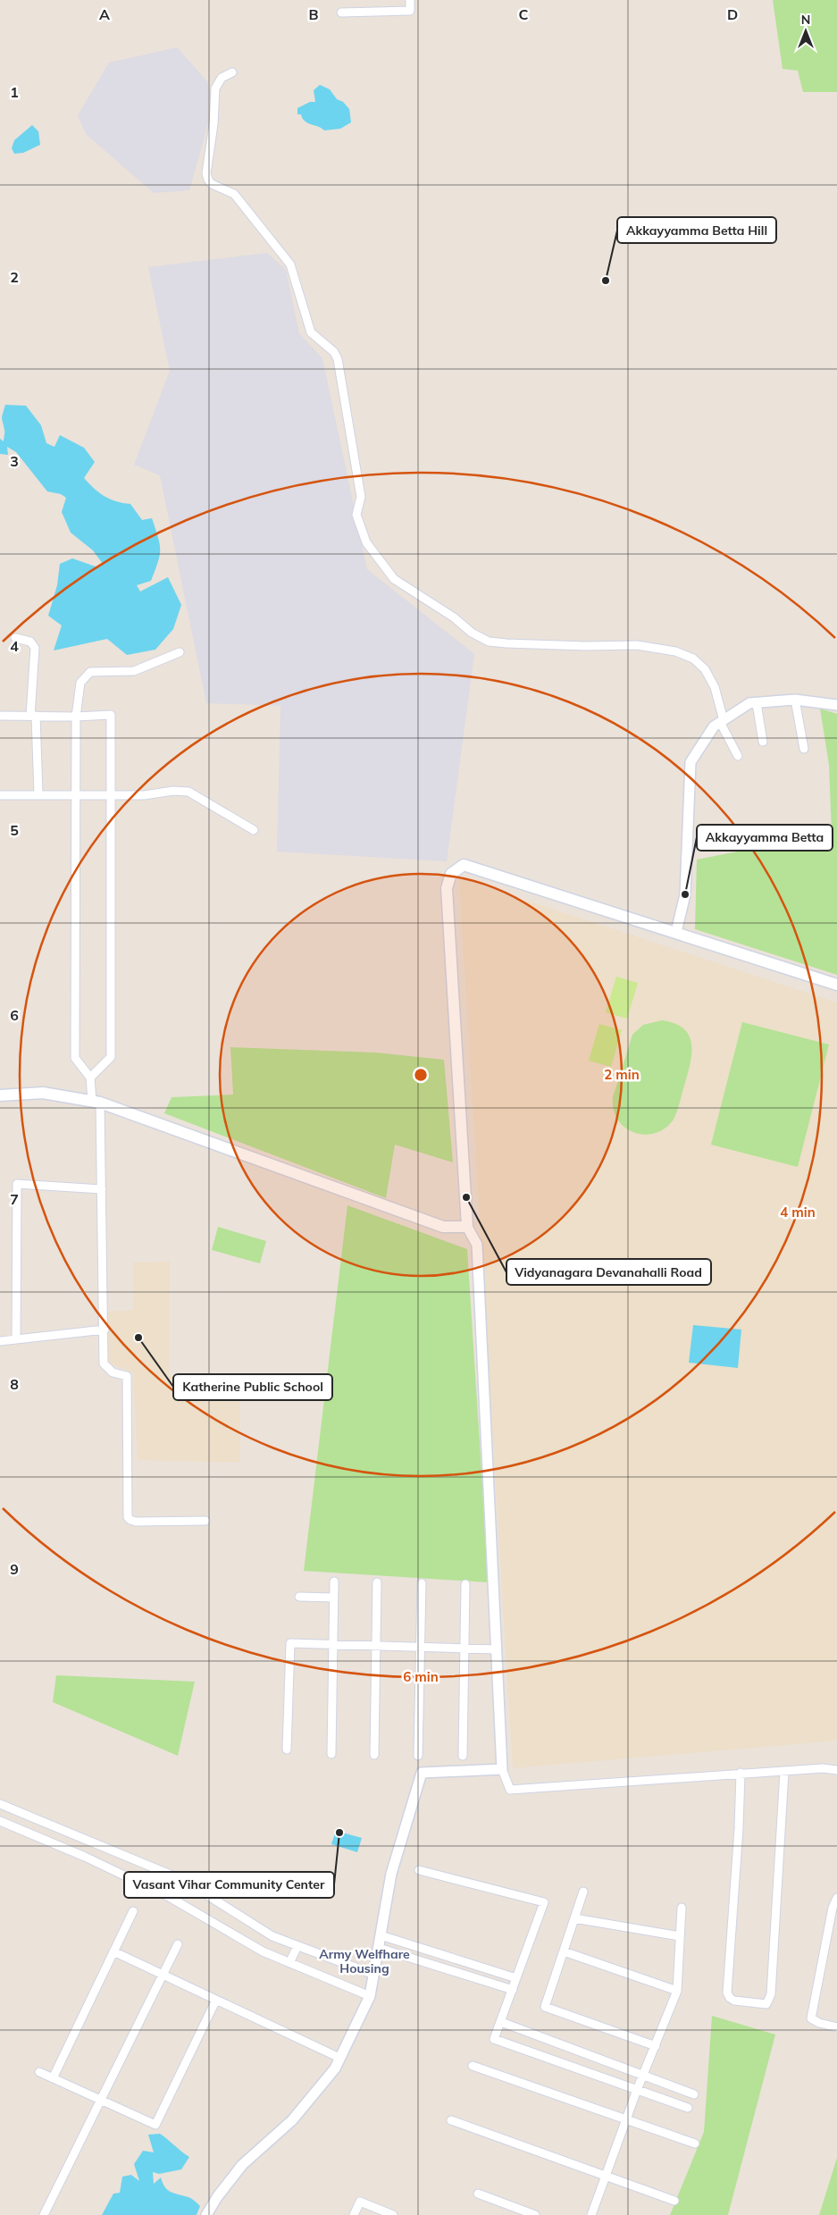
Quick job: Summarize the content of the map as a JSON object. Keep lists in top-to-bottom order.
{
  "districts": ["Army Welfhare Housing"],
  "places": [
    "Akkayyamma Betta Hill",
    "Akkayyamma Betta",
    "Vidyanagara Devanahalli Road",
    "Katherine Public School",
    "Vasant Vihar Community Center"
  ],
  "north": "top",
  "grid": {
    "columns": [
      "A",
      "B",
      "C",
      "D"
    ],
    "rows": [
      "1",
      "2",
      "3",
      "4",
      "5",
      "6",
      "7",
      "8",
      "9"
    ]
  },
  "rings": ["2 min", "4 min", "6 min"]
}
